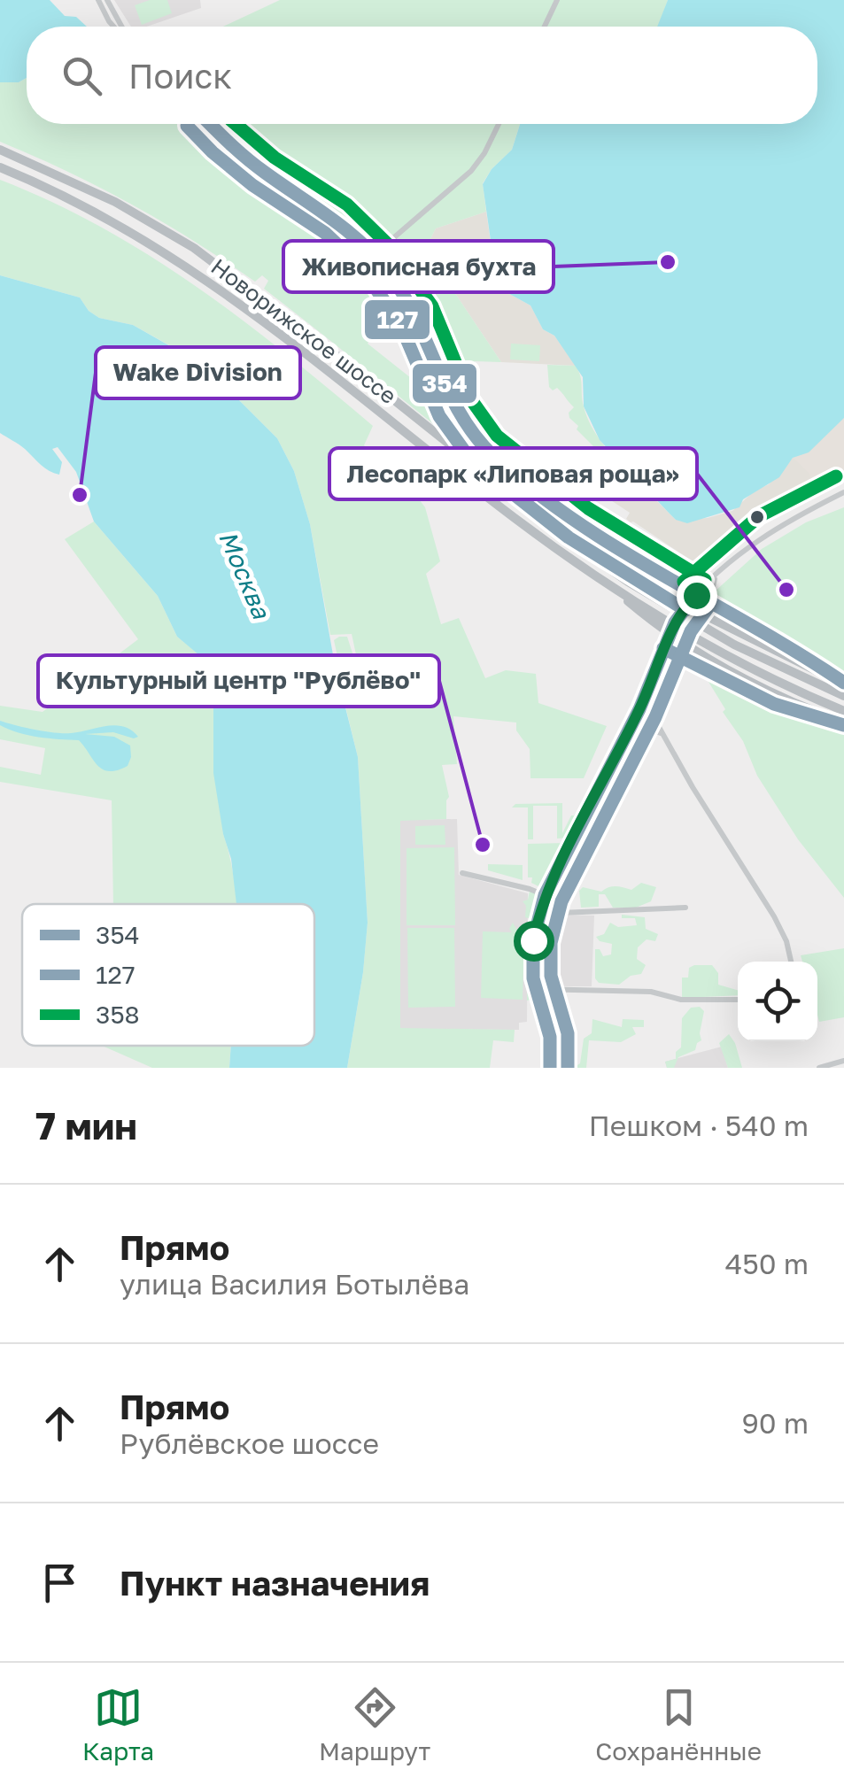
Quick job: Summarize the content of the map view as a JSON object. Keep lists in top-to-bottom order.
{
  "streets": {
    "highway": ["Новорижское шоссе"]
  },
  "water": ["Москва"],
  "places": [
    "Живописная бухта",
    "Wake Division",
    "Лесопарк «Липовая роща»",
    "Культурный центр \"Рублёво\""
  ],
  "lines": ["transit line 354", "transit line 358", "transit line 127"],
  "legend": ["354", "127", "358"],
  "page": {
    "search": "Поиск",
    "heading": ["7 мин", "Пешком · 540 m"],
    "list": [
      ["Прямо", "улица Василия Ботылёва", "450 m"],
      ["Прямо", "Рублёвское шоссе", "90 m"],
      "Пункт назначения"
    ],
    "nav": ["Карта", "Маршрут", "Сохранённые"]
  }
}
